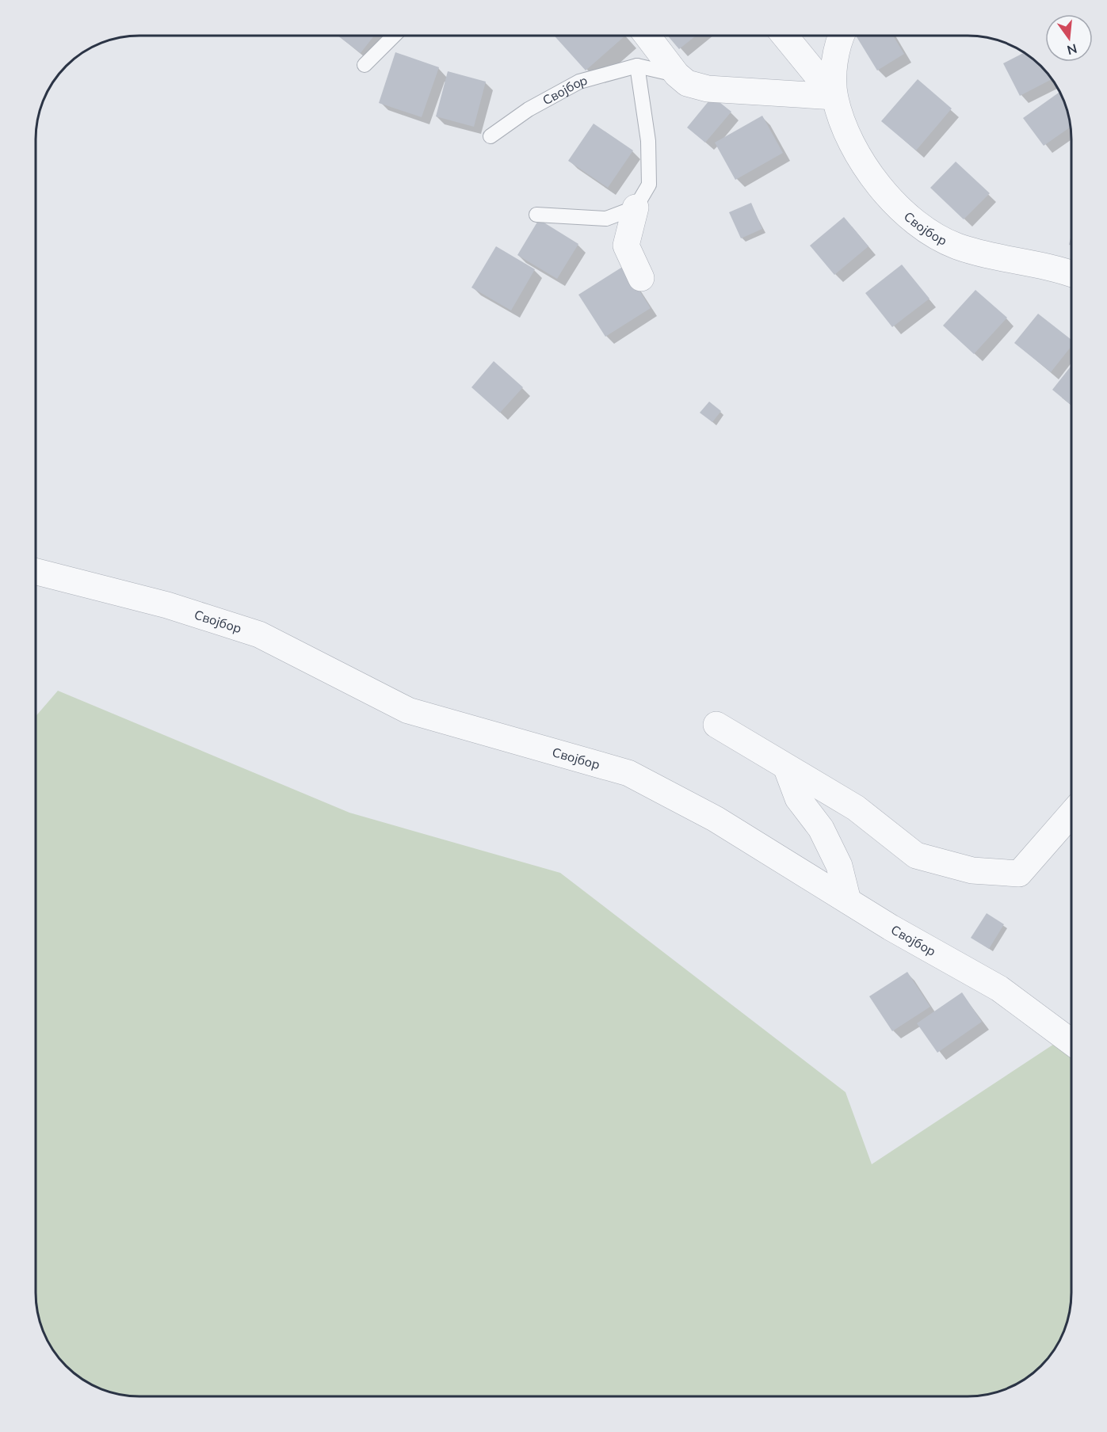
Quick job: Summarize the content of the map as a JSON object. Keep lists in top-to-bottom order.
{
  "streets": {
    "street": ["Својбор"]
  },
  "north": "bottom"
}
